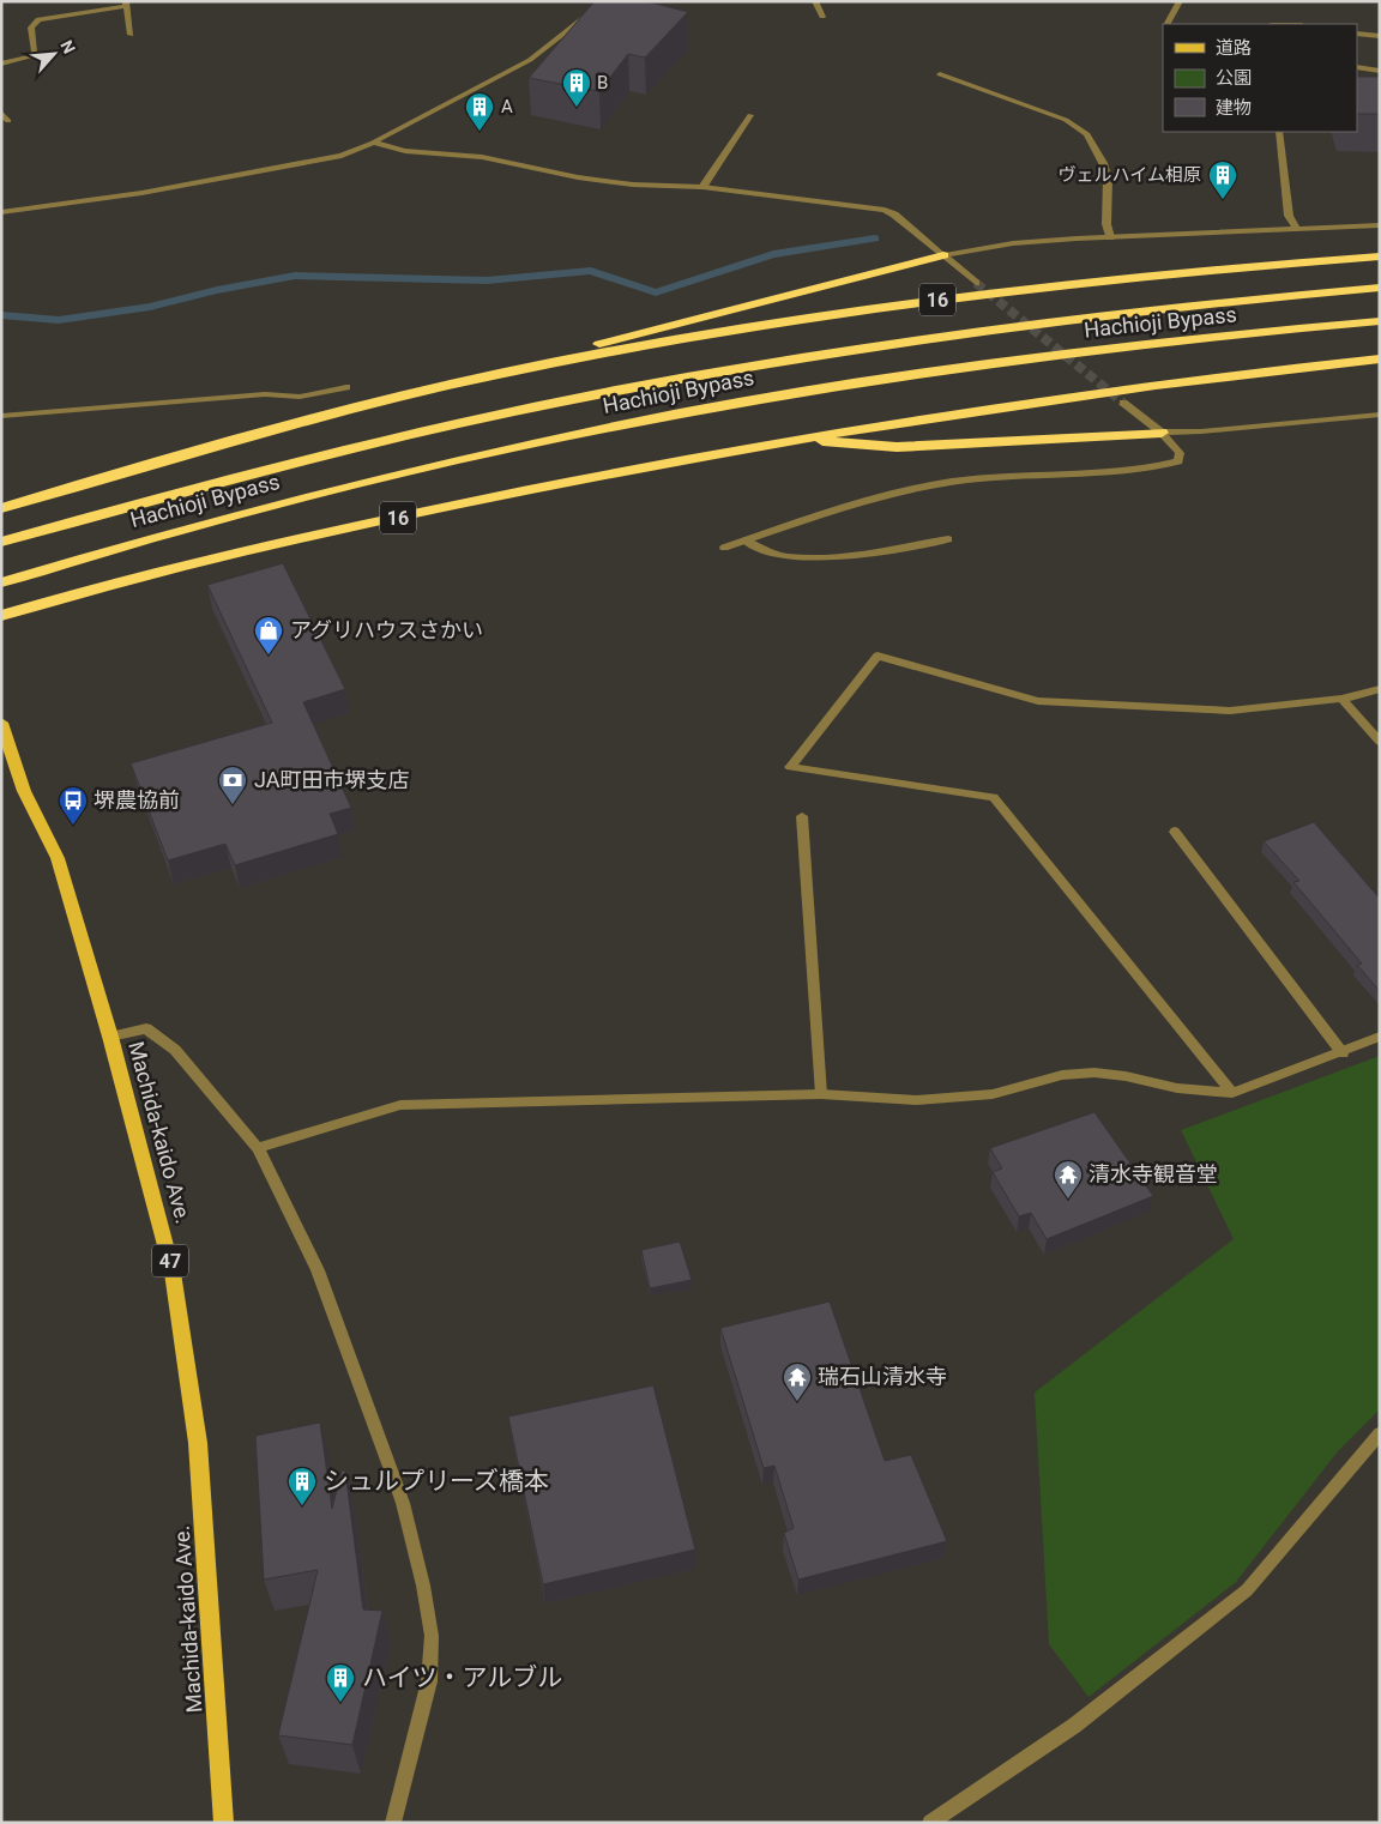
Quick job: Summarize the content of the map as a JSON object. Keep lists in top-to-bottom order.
{
  "streets": {
    "highway": ["16", "Hachioji Bypass"],
    "main road": ["Machida-kaido Ave.", "47"]
  },
  "places": {
    "building": [
      "B",
      "A",
      "ヴェルハイム相原",
      "シュルプリーズ橋本",
      "ハイツ・アルブル"
    ],
    "shop": ["アグリハウスさかい"],
    "bank": ["JA町田市堺支店"],
    "bus stop": ["堺農協前"],
    "temple": ["清水寺観音堂", "瑞石山清水寺"]
  },
  "legend": ["道路", "公園", "建物"],
  "north": "top right"
}
